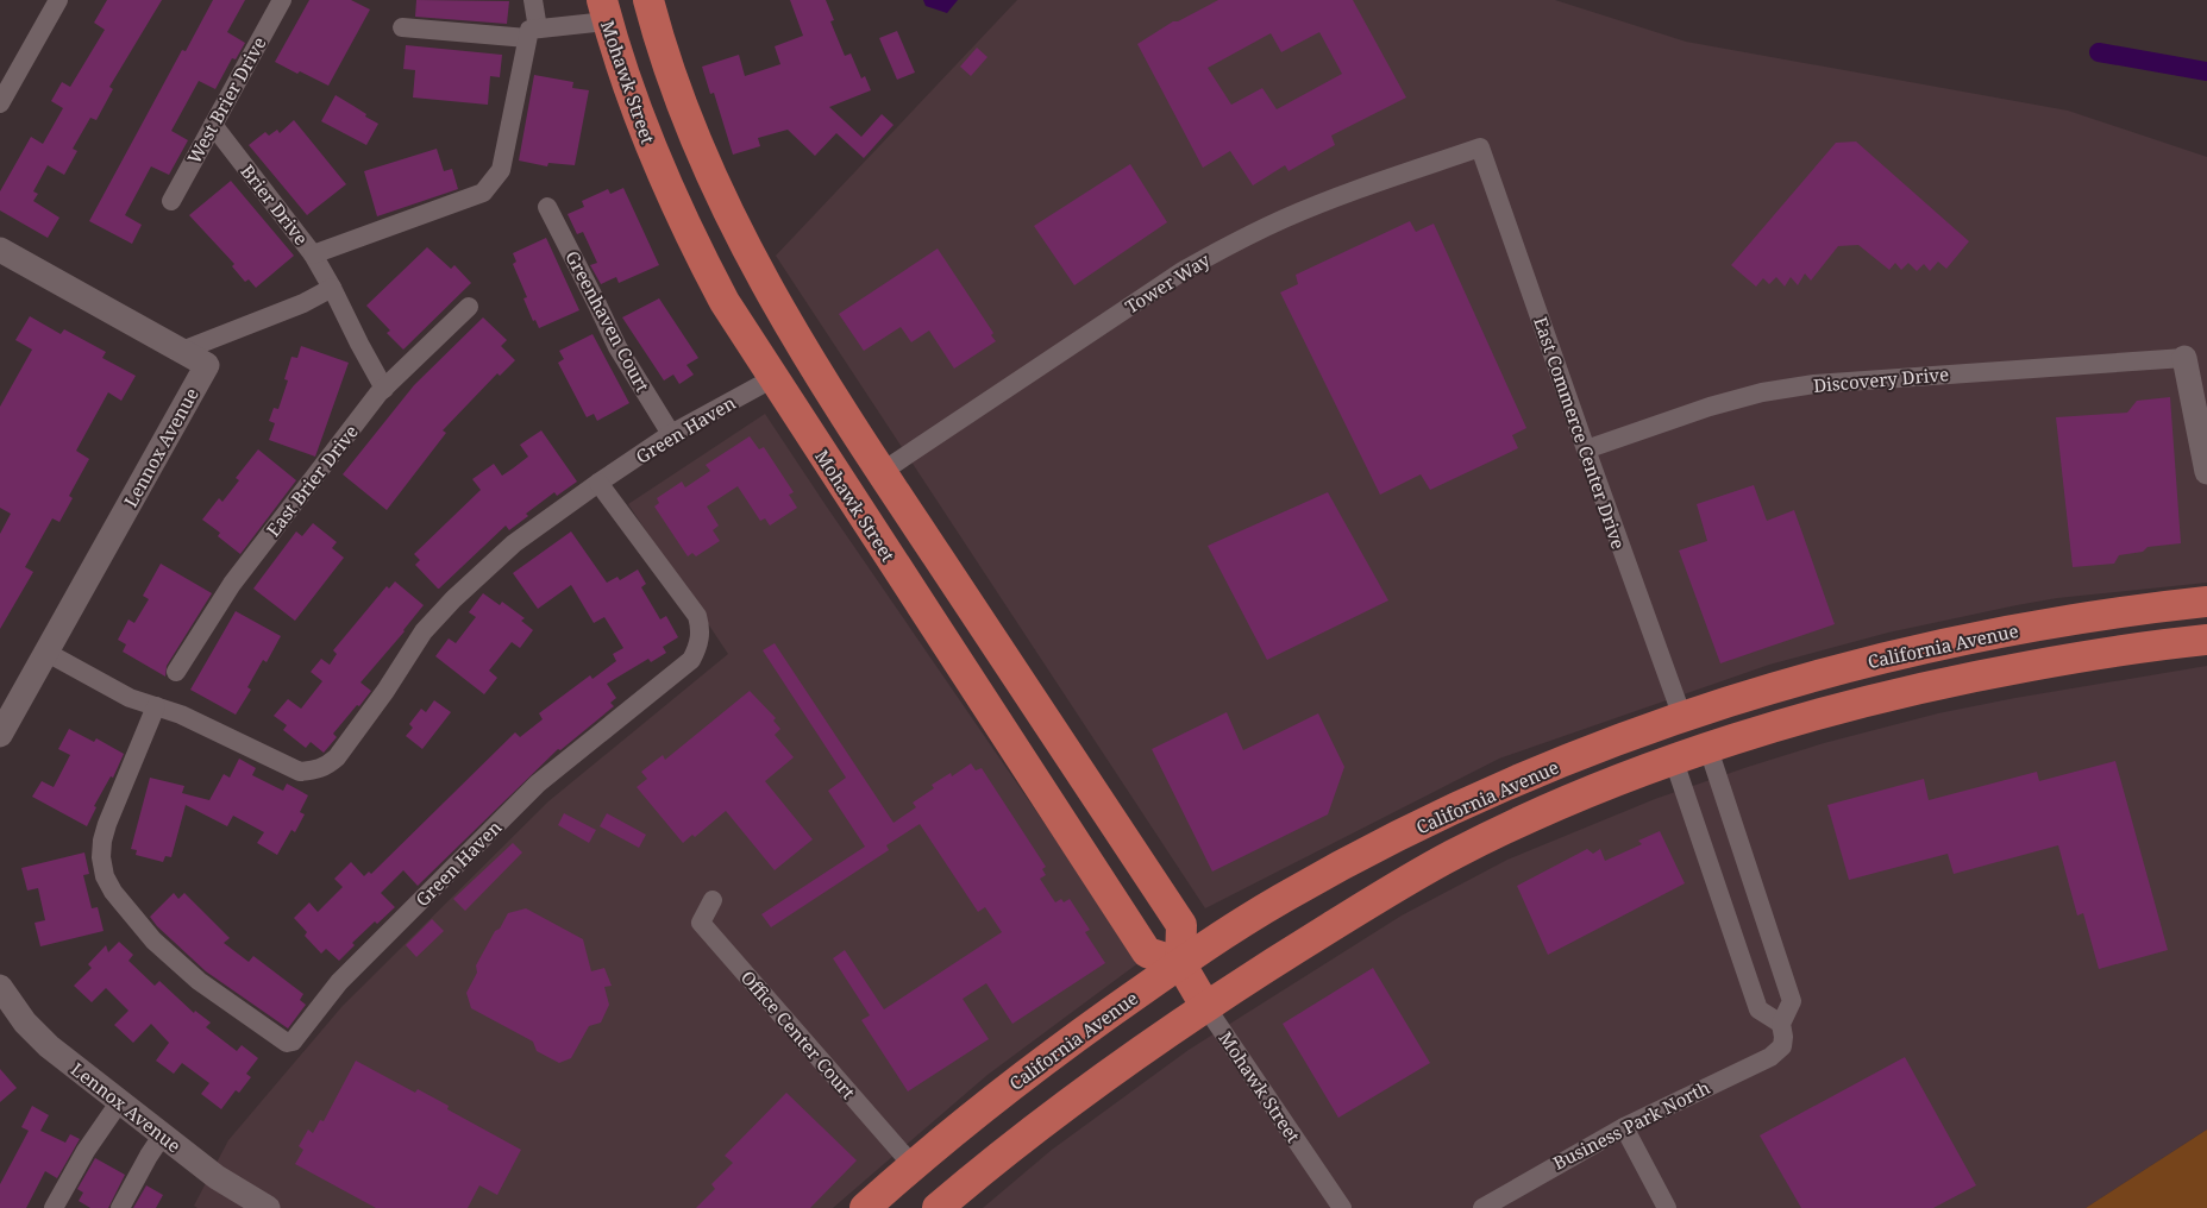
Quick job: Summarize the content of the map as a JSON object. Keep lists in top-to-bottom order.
{
  "streets": {
    "main road": ["Mohawk Street", "California Avenue"],
    "street": [
      "West Brier Drive",
      "Brier Drive",
      "Tower Way",
      "Greenhaven Court",
      "Discovery Drive",
      "Green Haven",
      "East Commerce Center Drive",
      "Lennox Avenue",
      "East Brier Drive",
      "Office Center Court",
      "Business Park North"
    ]
  },
  "crossings": [
    ["Mohawk Street", "Green Haven"],
    ["Mohawk Street", "California Avenue"],
    ["West Brier Drive", "Brier Drive"],
    ["Brier Drive", "East Brier Drive"],
    ["Tower Way", "East Commerce Center Drive"],
    ["Greenhaven Court", "Green Haven"],
    ["Discovery Drive", "East Commerce Center Drive"],
    ["Green Haven", "Lennox Avenue"],
    ["East Commerce Center Drive", "California Avenue"],
    ["California Avenue", "Office Center Court"]
  ]
}
